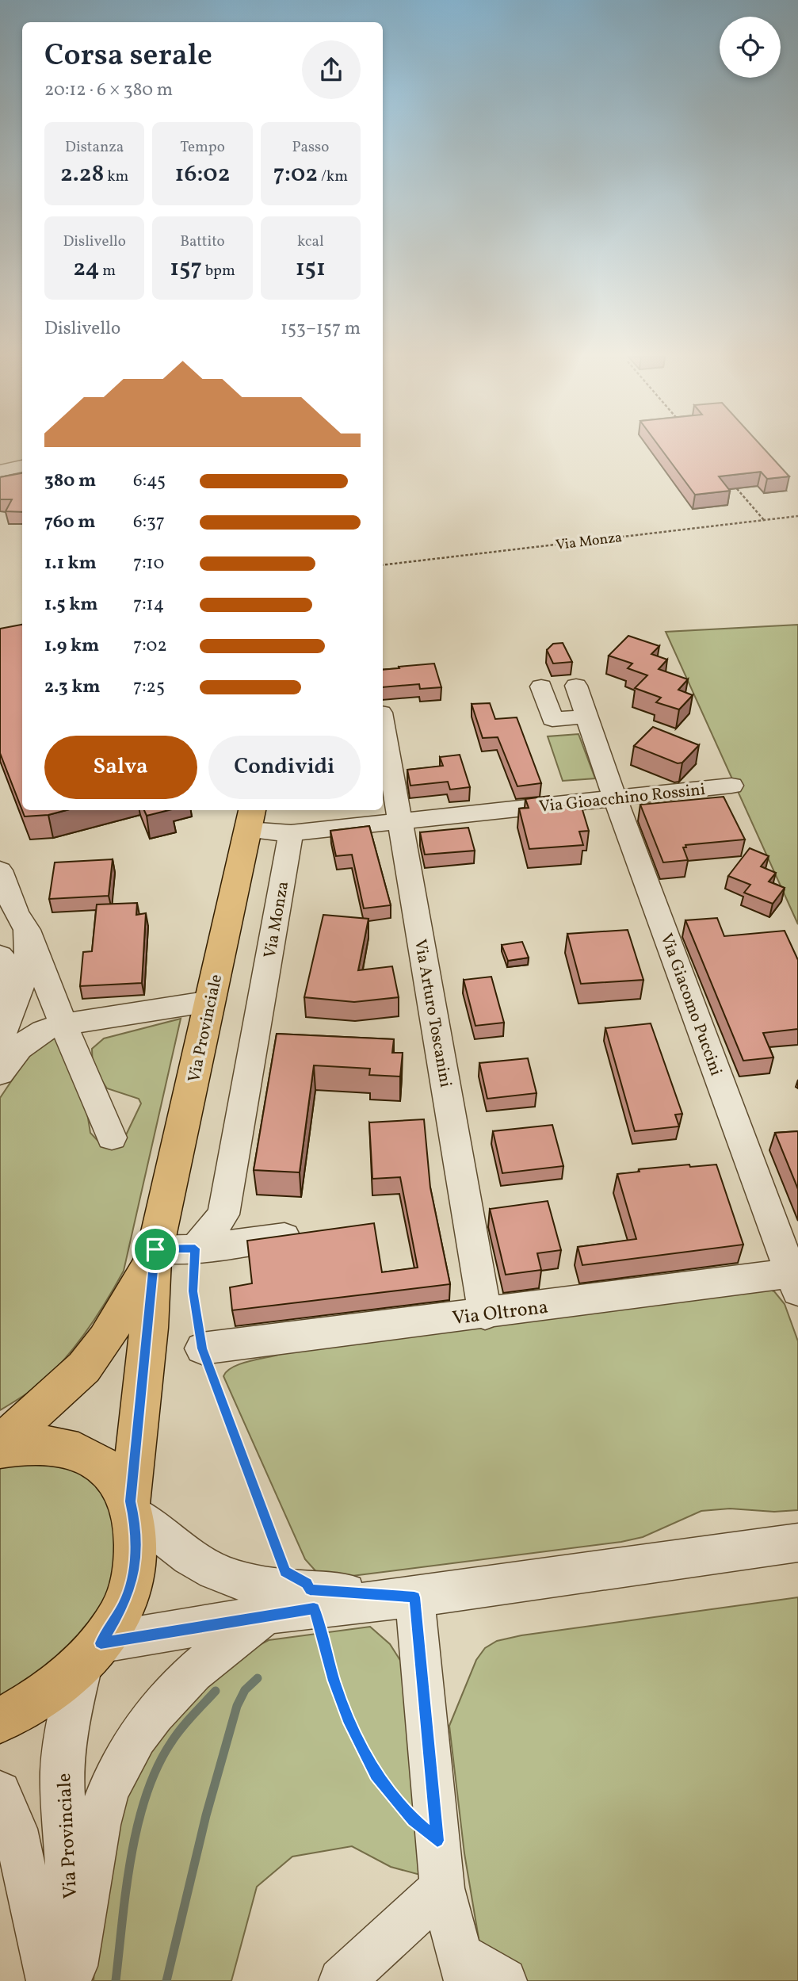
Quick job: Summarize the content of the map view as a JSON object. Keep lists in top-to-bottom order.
{
  "streets": {
    "main road": ["Via Provinciale"],
    "street": [
      "Via Monza",
      "Via Gioacchino Rossini",
      "Via Giacomo Puccini",
      "Via Arturo Toscanini",
      "Via Oltrona"
    ]
  },
  "crossings": [
    ["Via Monza", "Via Gioacchino Rossini"],
    ["Via Gioacchino Rossini", "Via Giacomo Puccini"],
    ["Via Gioacchino Rossini", "Via Arturo Toscanini"],
    ["Via Gioacchino Rossini", "Via Provinciale"],
    ["Via Giacomo Puccini", "Via Oltrona"],
    ["Via Arturo Toscanini", "Via Oltrona"]
  ],
  "page": {
    "heading": ["Corsa serale", "20:12 · 6 × 380 m"],
    "stats": [
      ["Distanza", "2.28 km"],
      ["Tempo", "16:02"],
      ["Passo", "7:02 /km"],
      ["Dislivello", "24 m"],
      ["Battito", "157 bpm"],
      ["kcal", "151"]
    ],
    "chart": ["Dislivello", "153–157 m"],
    "list": [
      {
        "name": "380 m",
        "note": "6:45"
      },
      {
        "name": "760 m",
        "note": "6:37"
      },
      {
        "name": "1.1 km",
        "note": "7:10"
      },
      {
        "name": "1.5 km",
        "note": "7:14"
      },
      {
        "name": "1.9 km",
        "note": "7:02"
      },
      {
        "name": "2.3 km",
        "note": "7:25"
      }
    ],
    "buttons": ["Salva", "Condividi"]
  }
}
